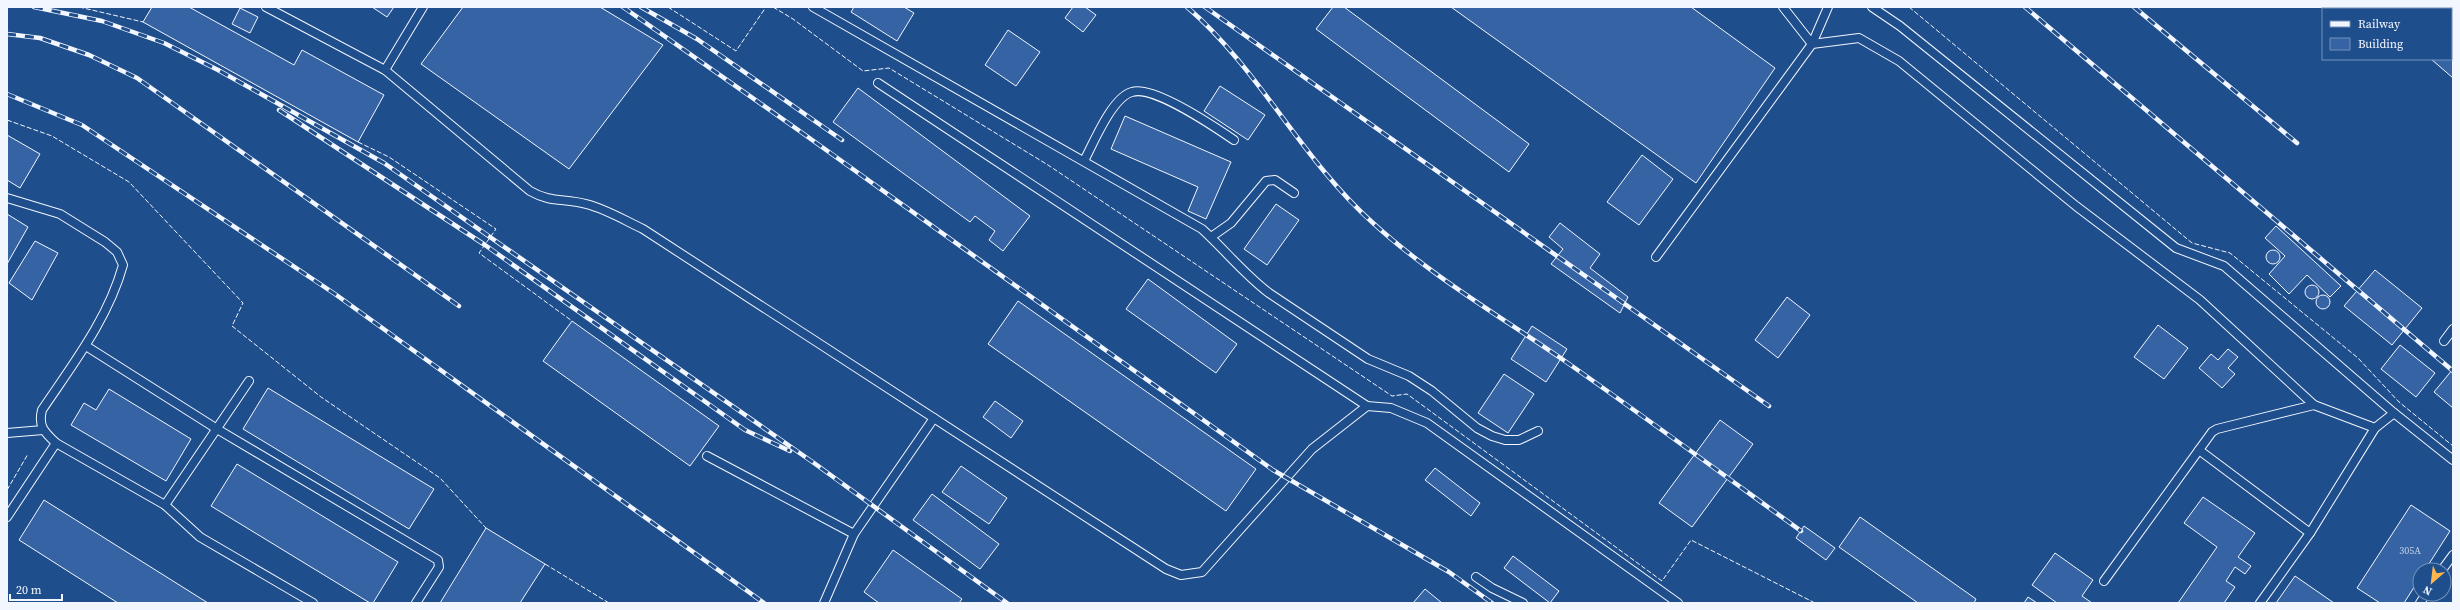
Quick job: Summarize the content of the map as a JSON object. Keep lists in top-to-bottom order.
{
  "house_numbers": ["305А"],
  "legend": ["Railway", "Building"],
  "scale_bar": "20 m",
  "north": "bottom left"
}
